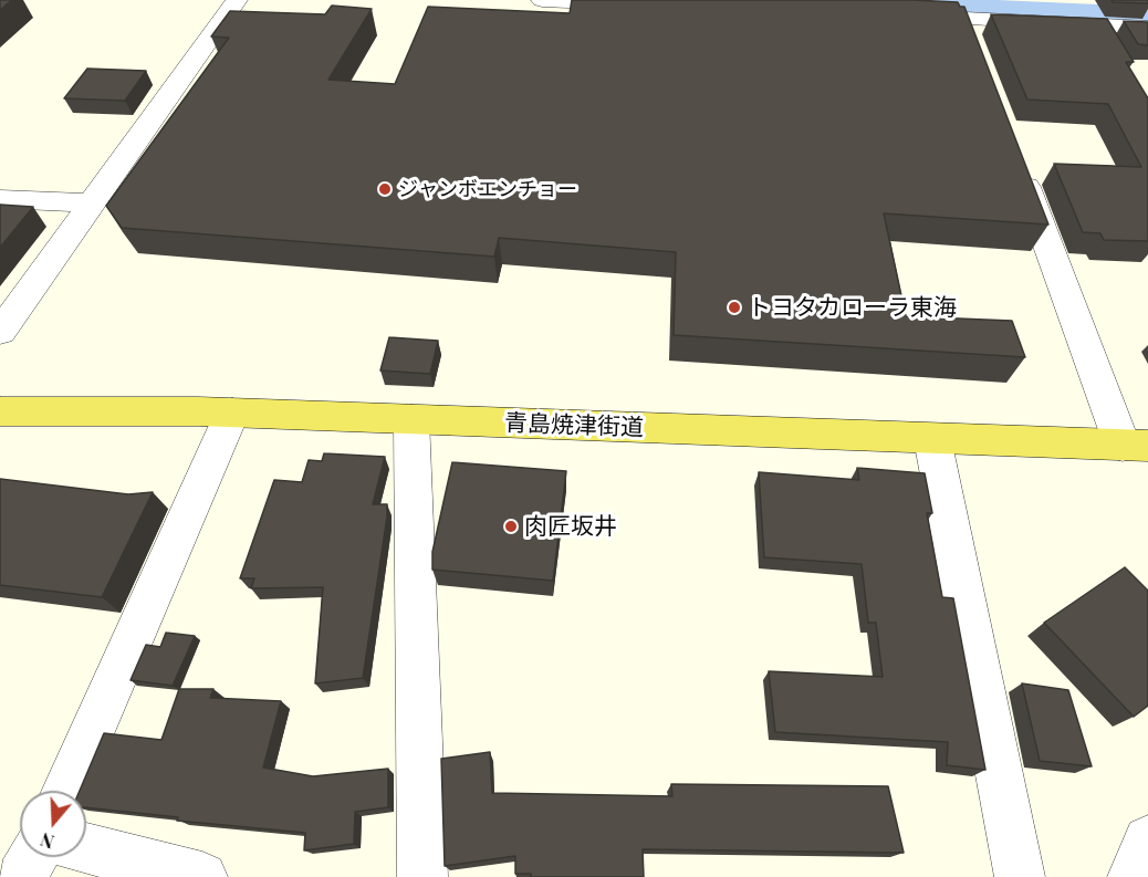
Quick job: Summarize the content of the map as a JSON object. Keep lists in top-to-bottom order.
{
  "streets": {
    "main road": ["青島焼津街道"]
  },
  "places": ["ジャンボエンチョー", "トヨタカローラ東海", "肉匠坂井"],
  "north": "bottom"
}
